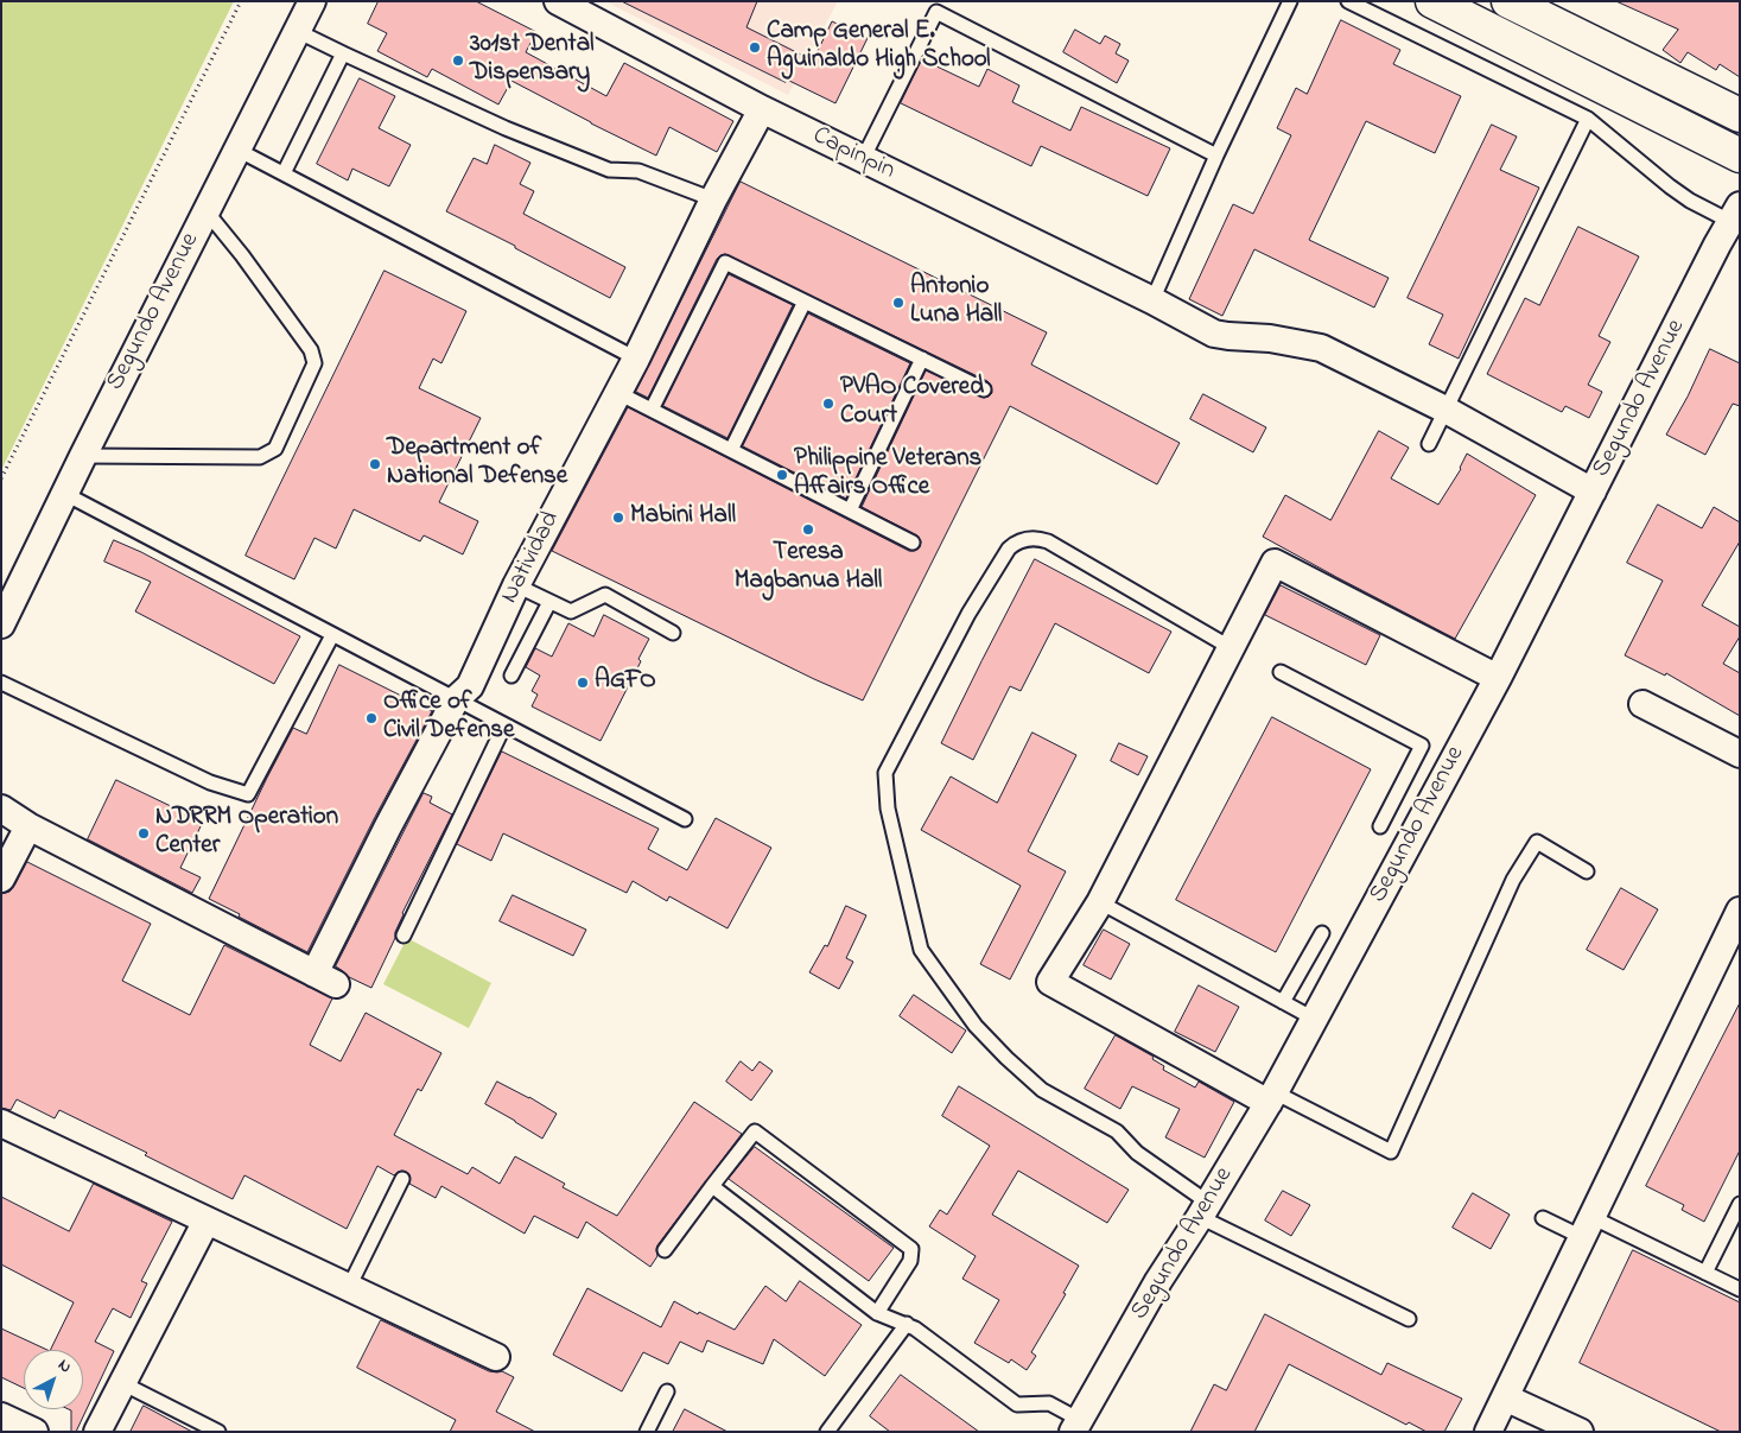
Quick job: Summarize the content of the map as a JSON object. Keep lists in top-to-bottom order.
{
  "streets": {
    "street": ["Capinpin", "Segundo Avenue", "Natividad"]
  },
  "crossings": [
    ["Capinpin", "Segundo Avenue"],
    ["Capinpin", "Natividad"]
  ],
  "places": [
    "Camp General E. Aguinaldo High School",
    "301st Dental Dispensary",
    "Antonio Luna Hall",
    "PVAO Covered Court",
    "Department of National Defense",
    "Philippine Veterans Affairs Office",
    "Mabini Hall",
    "Teresa Magbanua Hall",
    "AGFO",
    "Office of Civil Defense",
    "NDRRM Operation Center"
  ],
  "north": "top right"
}
